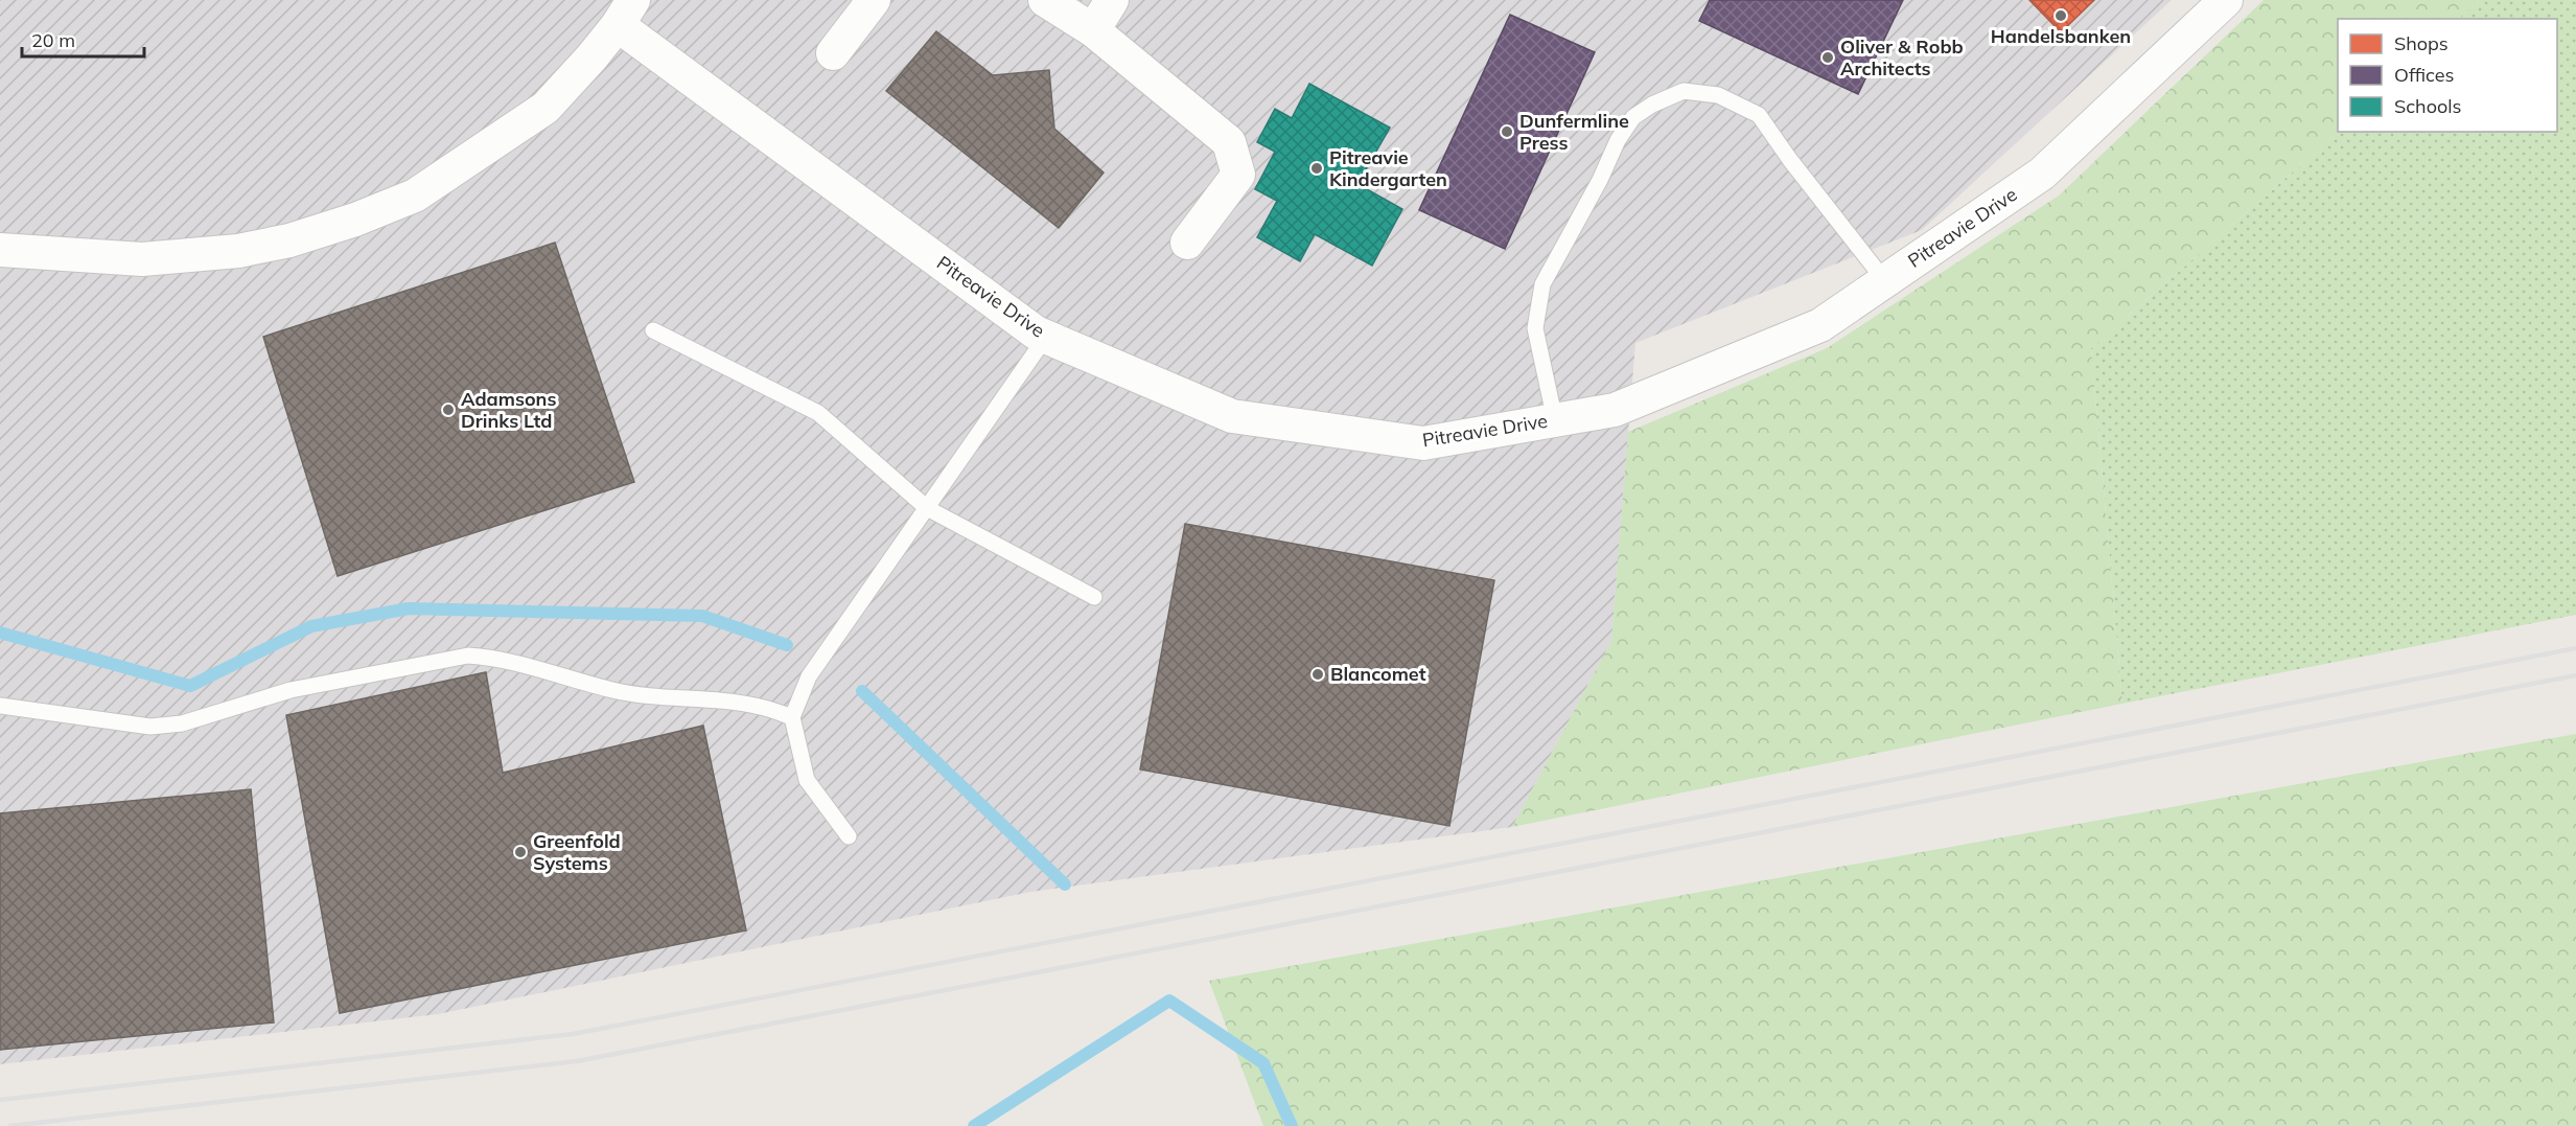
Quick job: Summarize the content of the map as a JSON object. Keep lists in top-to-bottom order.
{
  "streets": {
    "street": ["Pitreavie Drive"]
  },
  "places": [
    "Handelsbanken",
    "Oliver & Robb Architects",
    "Dunfermline Press",
    "Pitreavie Kindergarten",
    "Adamsons Drinks Ltd",
    "Blancomet",
    "Greenfold Systems"
  ],
  "legend": ["Shops", "Offices", "Schools"],
  "scale_bar": "20 m"
}
